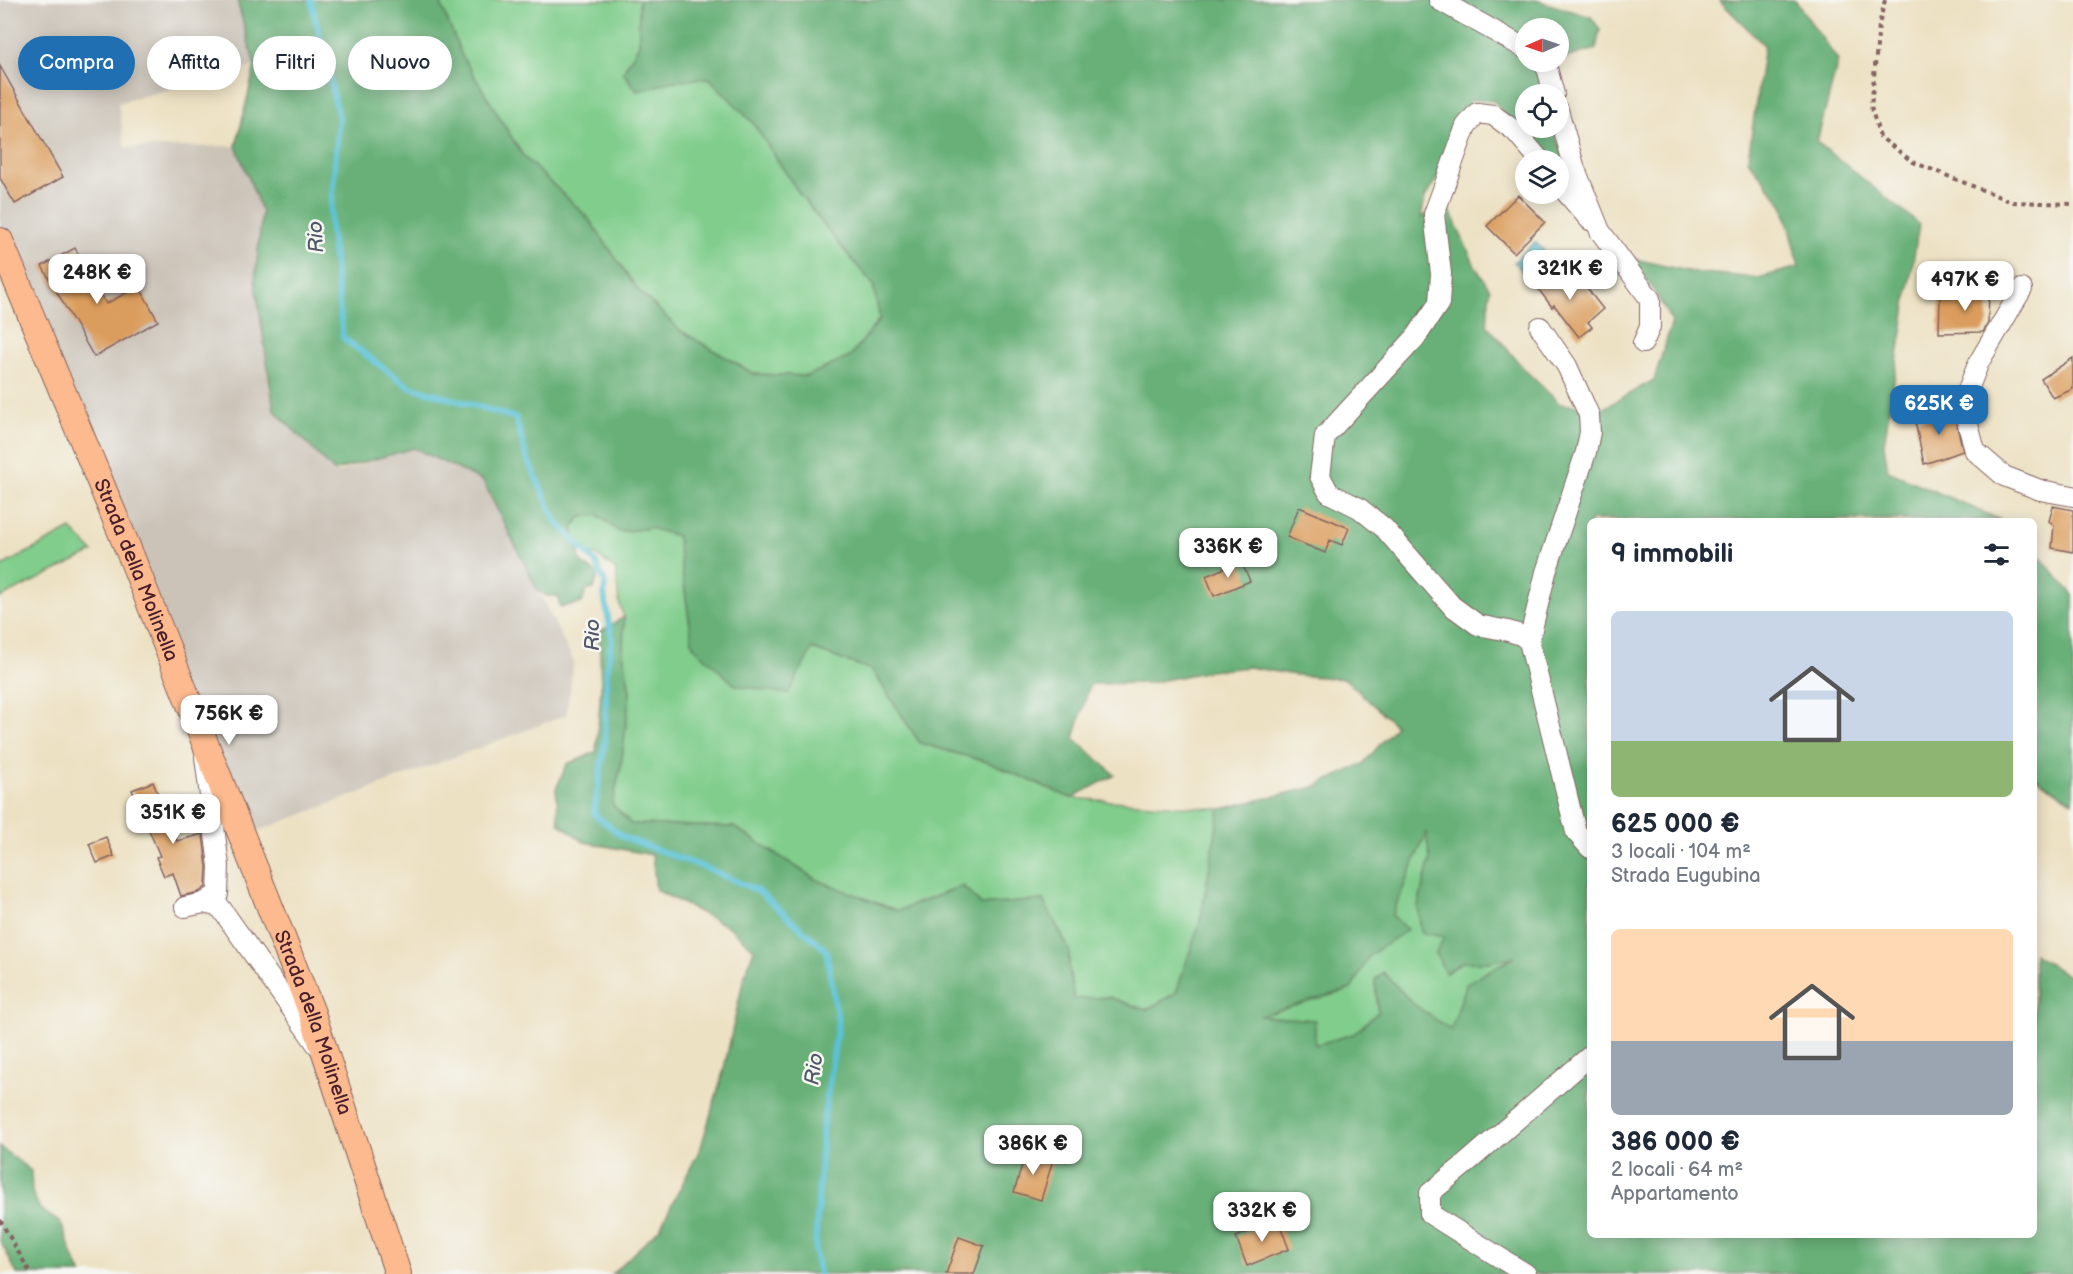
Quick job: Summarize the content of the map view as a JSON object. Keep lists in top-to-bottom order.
{
  "streets": {
    "main road": ["Strada della Molinella"]
  },
  "water": ["Rio"],
  "north": "left",
  "page": {
    "chip": [
      "Compra",
      "Affitta",
      "Filtri",
      "Nuovo"
    ],
    "price": [
      "321K €",
      "248K €",
      "497K €",
      "625K €",
      "336K €",
      "756K €",
      "351K €",
      "386K €",
      "332K €"
    ],
    "heading": "9 immobili",
    "list": [
      {
        "name": "625 000 €",
        "note": "3 locali · 104 m² · Strada Eugubina"
      },
      {
        "name": "386 000 €",
        "note": "2 locali · 64 m² · Appartamento"
      }
    ]
  }
}
